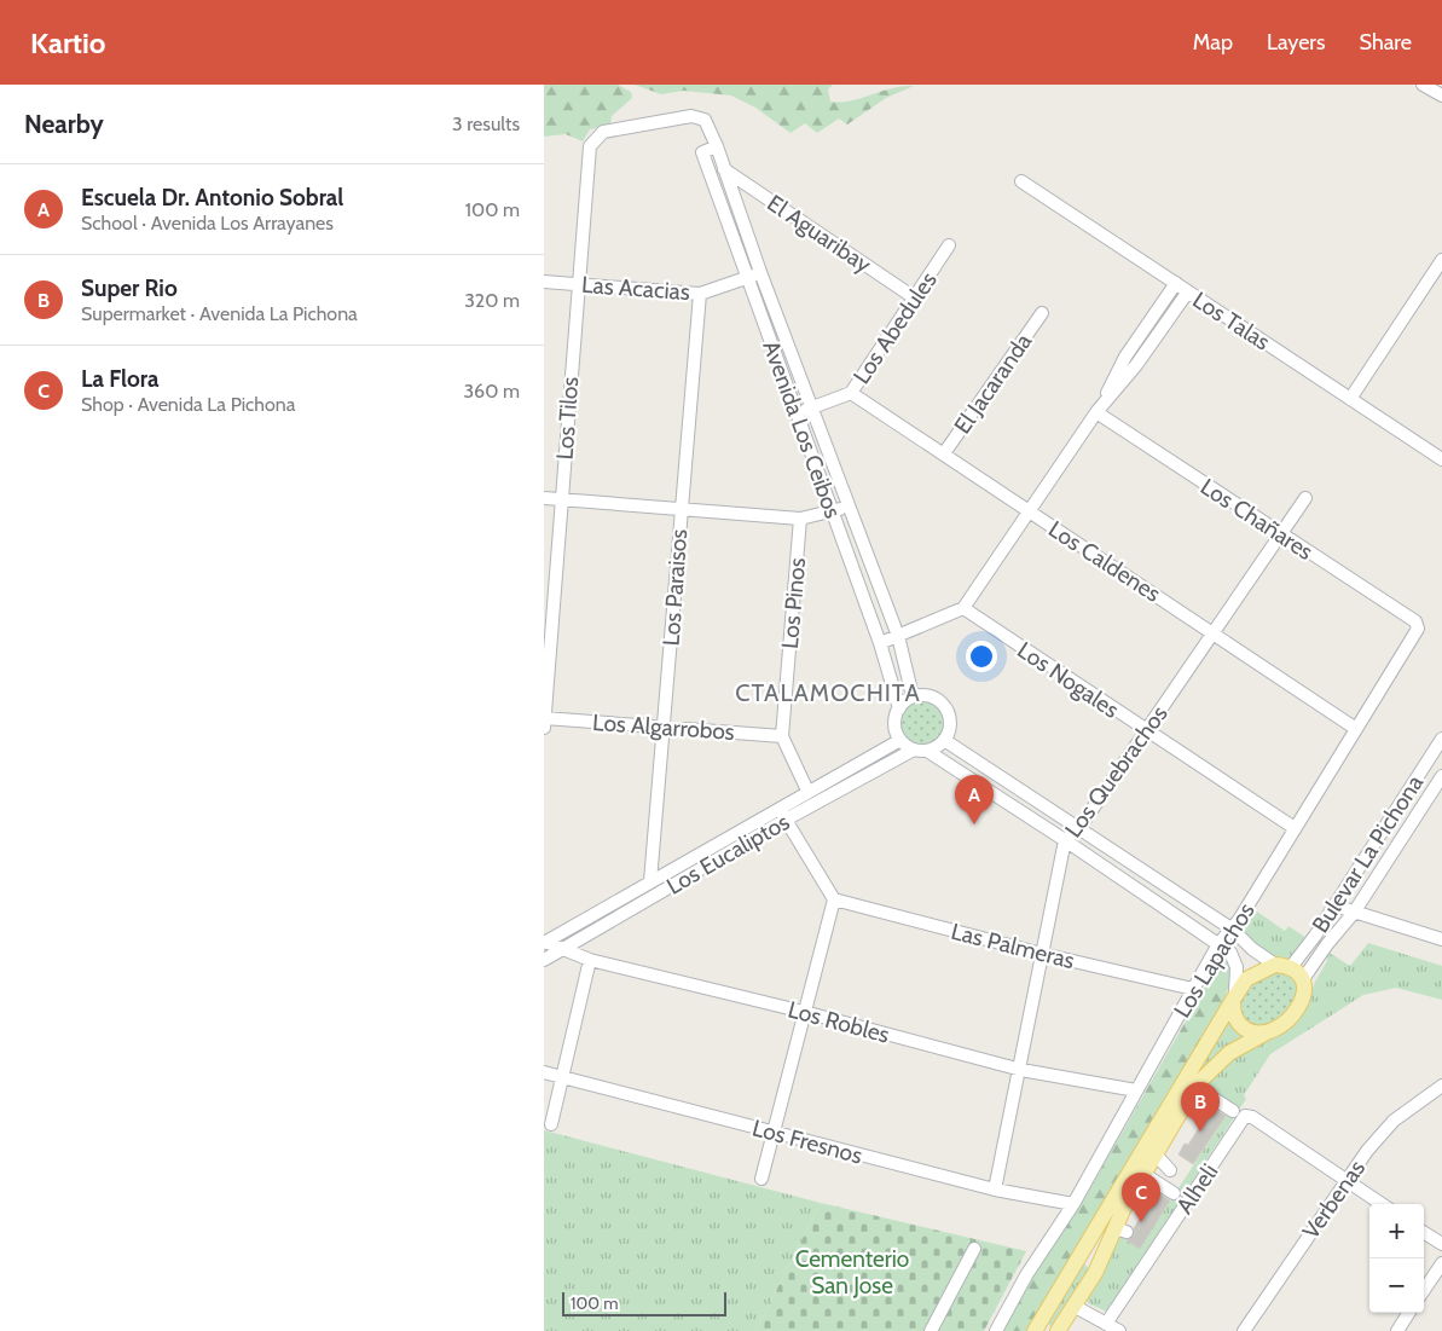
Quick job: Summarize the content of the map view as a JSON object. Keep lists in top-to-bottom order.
{
  "streets": {
    "street": [
      "El Aguaribay",
      "Las Acacias",
      "Los Talas",
      "Los Abedules",
      "El Jacaranda",
      "Los Tilos",
      "Avenida Los Ceibos",
      "Los Chañares",
      "Los Caldenes",
      "Los Paraisos",
      "Los Pinos",
      "Los Nogales",
      "Los Algarrobos",
      "Los Quebrachos",
      "Los Eucaliptos",
      "Bulevar La Pichona",
      "Las Palmeras",
      "Los Lapachos",
      "Los Robles",
      "Los Fresnos",
      "Alheli",
      "Verbenas"
    ]
  },
  "crossings": [
    ["El Aguaribay", "Los Abedules"],
    ["El Aguaribay", "Avenida Los Ceibos"],
    ["Las Acacias", "Los Tilos"],
    ["Las Acacias", "Avenida Los Ceibos"],
    ["Las Acacias", "Los Paraisos"],
    ["Los Abedules", "Avenida Los Ceibos"],
    ["Los Abedules", "Los Caldenes"],
    ["El Jacaranda", "Los Caldenes"],
    ["Los Tilos", "Avenida Los Ceibos"],
    ["Los Tilos", "Los Algarrobos"],
    ["Avenida Los Ceibos", "Los Eucaliptos"],
    ["Los Chañares", "Los Quebrachos"],
    ["Los Chañares", "Los Lapachos"],
    ["Los Caldenes", "Los Quebrachos"],
    ["Los Caldenes", "Los Lapachos"],
    ["Los Paraisos", "Los Algarrobos"],
    ["Los Paraisos", "Los Eucaliptos"],
    ["Los Pinos", "Los Algarrobos"],
    ["Los Pinos", "Los Eucaliptos"],
    ["Los Nogales", "Los Quebrachos"],
    ["Los Nogales", "Los Lapachos"],
    ["Los Quebrachos", "Las Palmeras"],
    ["Los Quebrachos", "Los Robles"],
    ["Los Quebrachos", "Los Fresnos"],
    ["Los Eucaliptos", "Los Robles"],
    ["Las Palmeras", "Los Lapachos"],
    ["Los Lapachos", "Los Robles"],
    ["Los Lapachos", "Los Fresnos"],
    ["Alheli", "Verbenas"]
  ],
  "districts": ["CTALAMOCHITA"],
  "parks": ["Cementerio San Jose"],
  "scale_bar": "100 m",
  "page": {
    "header": "Kartio",
    "nav": ["Map", "Layers", "Share"],
    "heading": ["Nearby", "3 results"],
    "list": [
      {
        "mark": "A",
        "name": "Escuela Dr. Antonio Sobral",
        "note": "School · Avenida Los Arrayanes",
        "value": "100 m"
      },
      {
        "mark": "B",
        "name": "Super Rio",
        "note": "Supermarket · Avenida La Pichona",
        "value": "320 m"
      },
      {
        "mark": "C",
        "name": "La Flora",
        "note": "Shop · Avenida La Pichona",
        "value": "360 m"
      }
    ],
    "pins": ["A", "B", "C"],
    "map_buttons": ["+", "−"],
    "scale": "100 m"
  }
}
